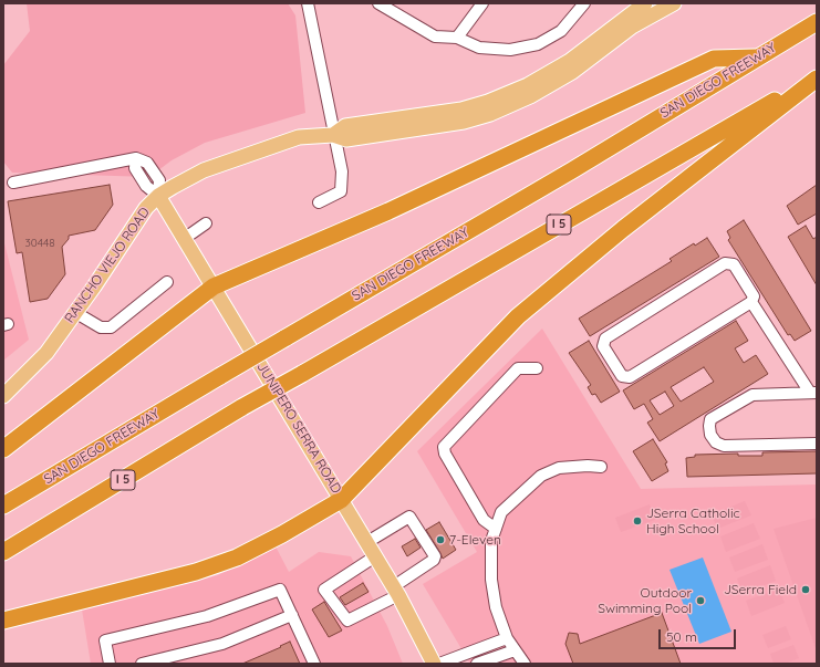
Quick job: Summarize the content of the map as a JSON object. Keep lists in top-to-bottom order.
{
  "streets": {
    "highway": ["SAN DIEGO FREEWAY", "I 5"],
    "main road": ["RANCHO VIEJO ROAD", "JUNIPERO SERRA ROAD"]
  },
  "crossings": [
    ["RANCHO VIEJO ROAD", "JUNIPERO SERRA ROAD"]
  ],
  "places": [
    "JSerra Catholic High School",
    "7-Eleven",
    "JSerra Field",
    "Outdoor Swimming Pool"
  ],
  "house_numbers": ["30448"],
  "scale_bar": "50 m"
}
